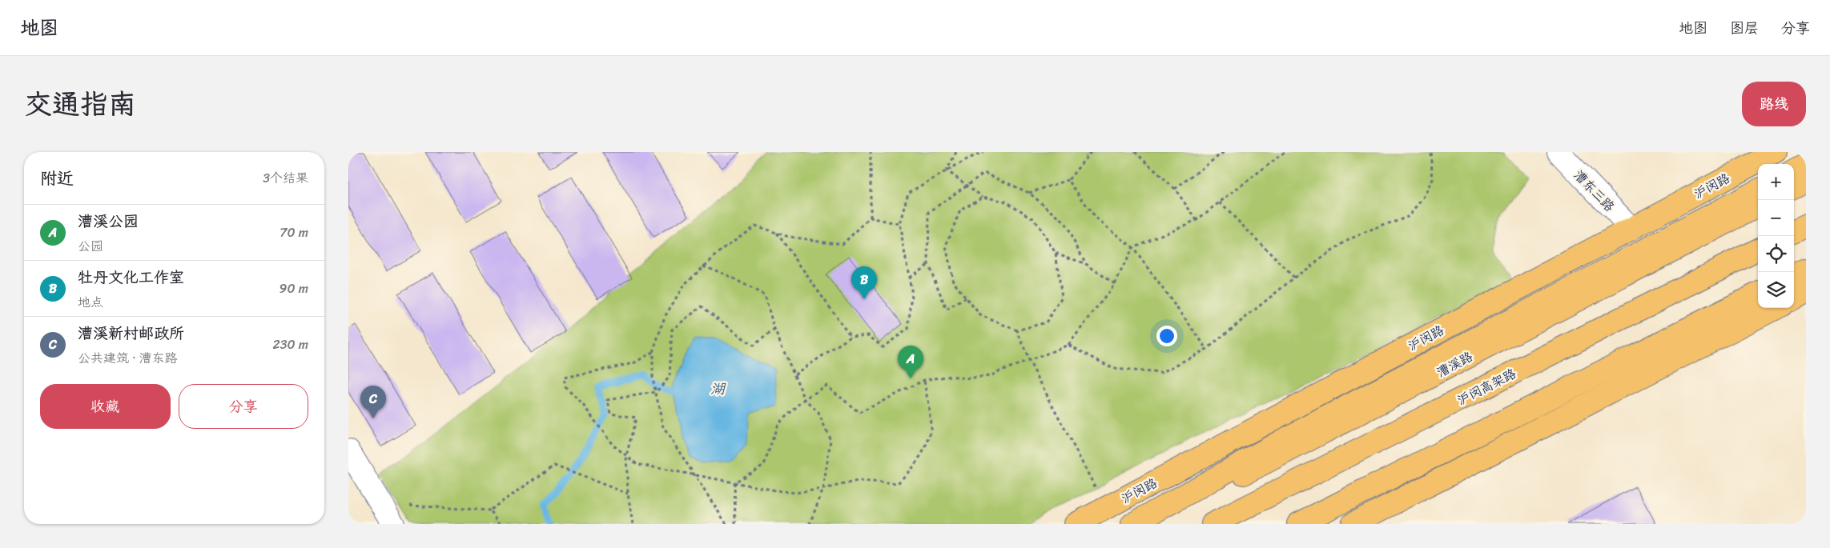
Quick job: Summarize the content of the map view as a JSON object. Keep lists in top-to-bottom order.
{
  "streets": {
    "main road": ["沪闵路", "漕溪路", "沪闵高架路"],
    "street": ["漕东三路"]
  },
  "crossings": [
    ["沪闵路", "漕东三路"]
  ],
  "water": ["湖"],
  "page": {
    "header": "地图",
    "nav": ["地图", "图层", "分享"],
    "title": "交通指南",
    "buttons": [
      "路线",
      ["收藏", "分享"]
    ],
    "heading": ["附近", "3个结果"],
    "map_buttons": ["+", "−"],
    "list": [
      {
        "mark": "A",
        "name": "漕溪公园",
        "note": "公园",
        "value": "70 m"
      },
      {
        "mark": "B",
        "name": "牡丹文化工作室",
        "note": "地点",
        "value": "90 m"
      },
      {
        "mark": "C",
        "name": "漕溪新村邮政所",
        "note": "公共建筑 · 漕东路",
        "value": "230 m"
      }
    ],
    "pins": ["B", "A", "C"]
  }
}
